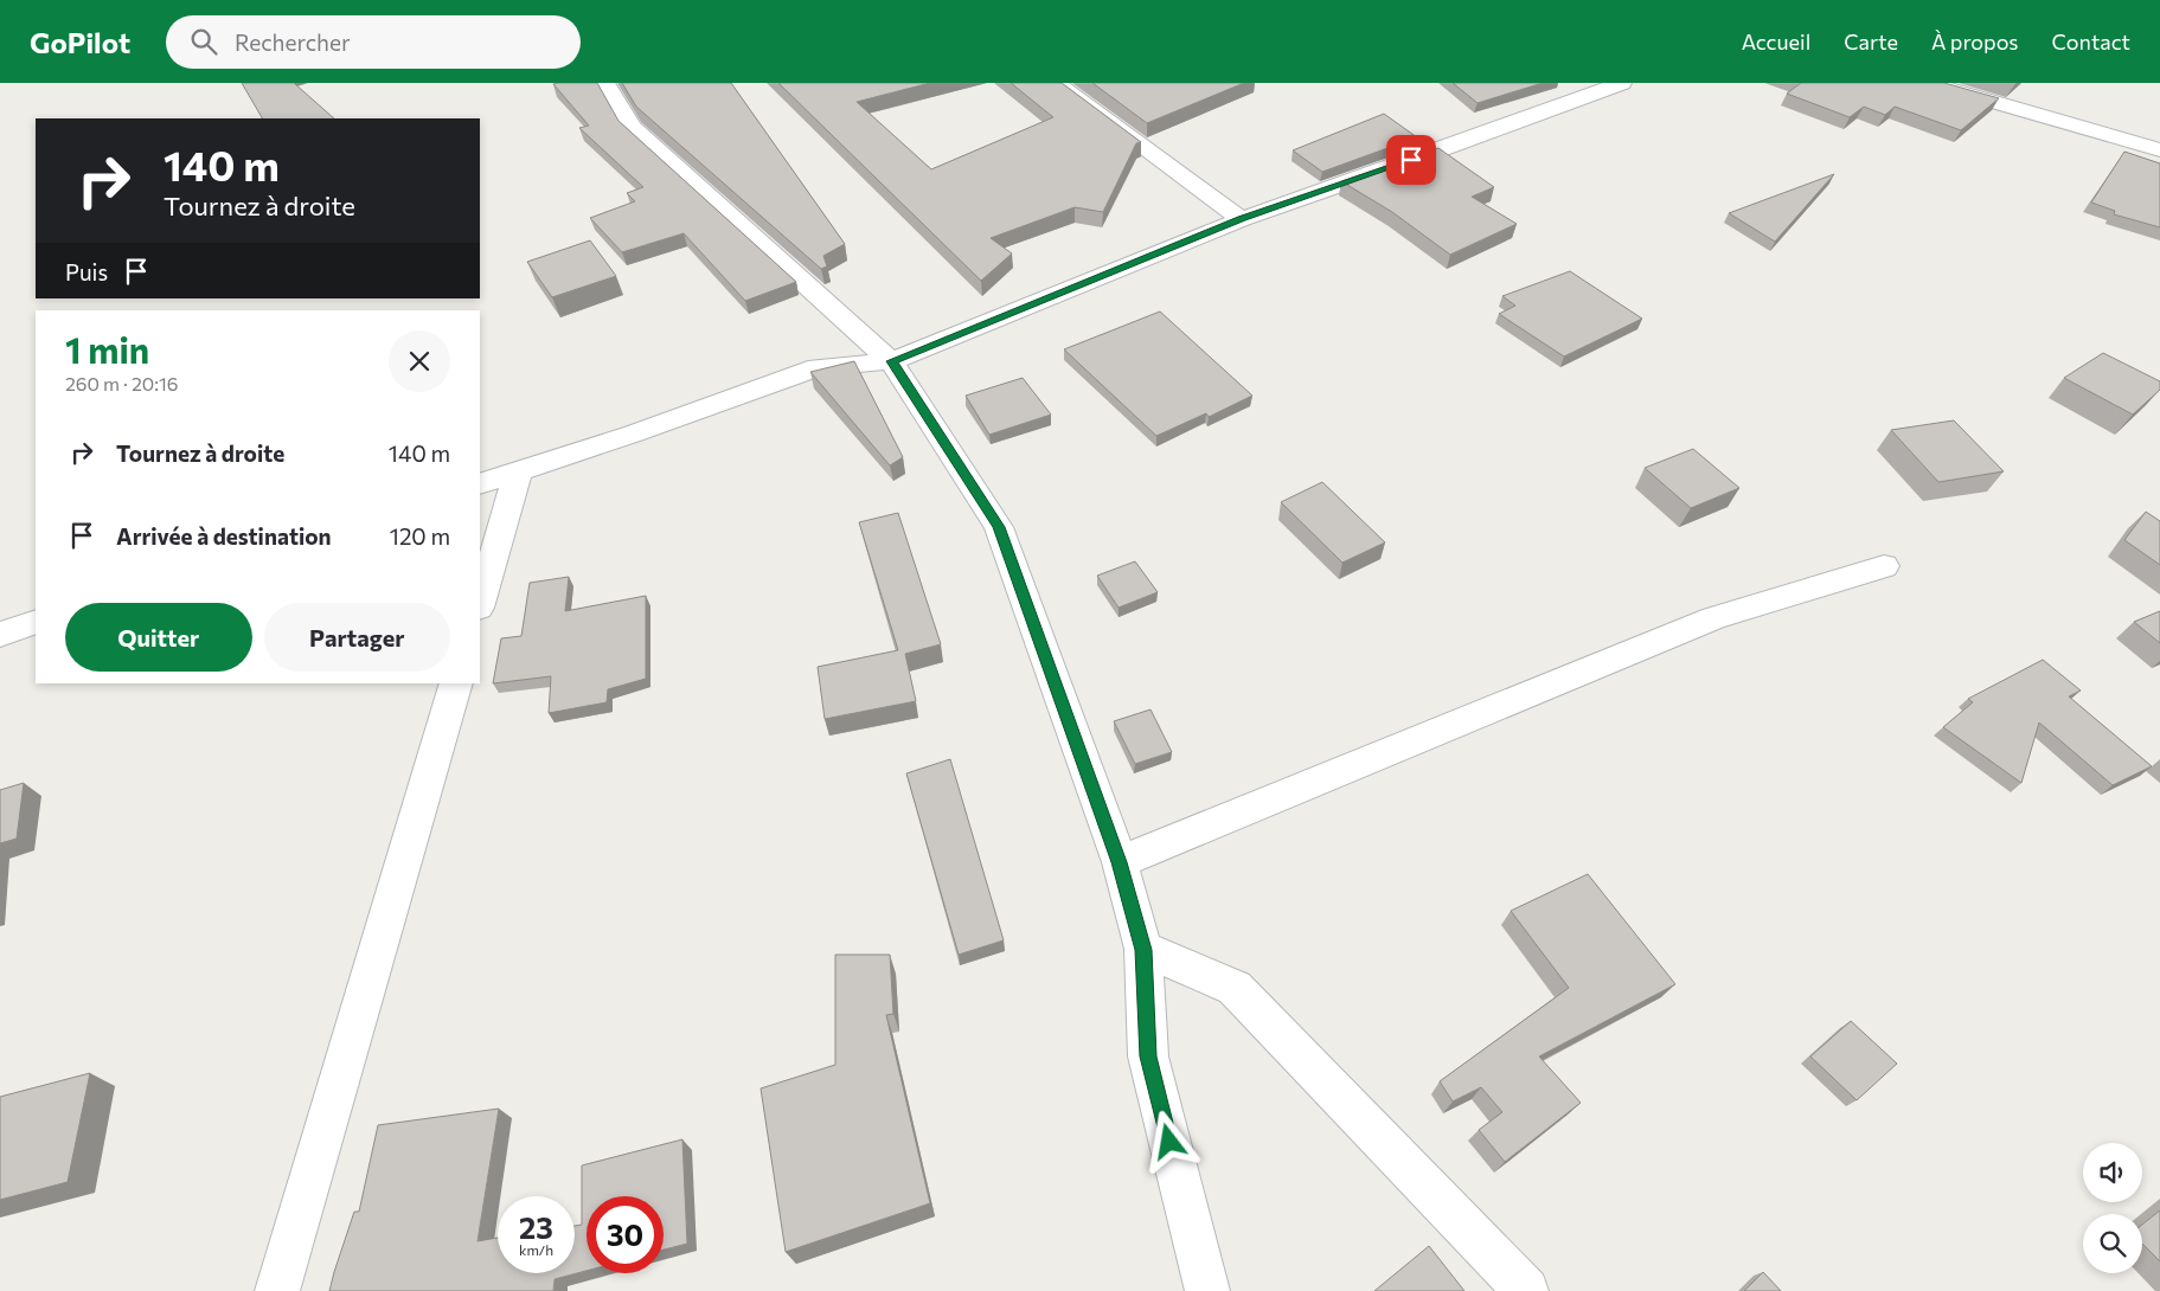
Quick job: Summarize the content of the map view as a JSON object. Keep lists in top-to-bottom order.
{
  "page": {
    "header": "GoPilot",
    "search": "Rechercher",
    "nav": [
      "Accueil",
      "Carte",
      "À propos",
      "Contact"
    ],
    "turn": ["140 m", "Tournez à droite"],
    "then": "Puis",
    "heading": ["1 min", "260 m · 20:16"],
    "list": [
      {
        "name": "Tournez à droite",
        "value": "140 m"
      },
      {
        "name": "Arrivée à destination",
        "value": "120 m"
      }
    ],
    "buttons": ["Quitter", "Partager"],
    "speed": "23 km/h",
    "limit": "30"
  }
}
